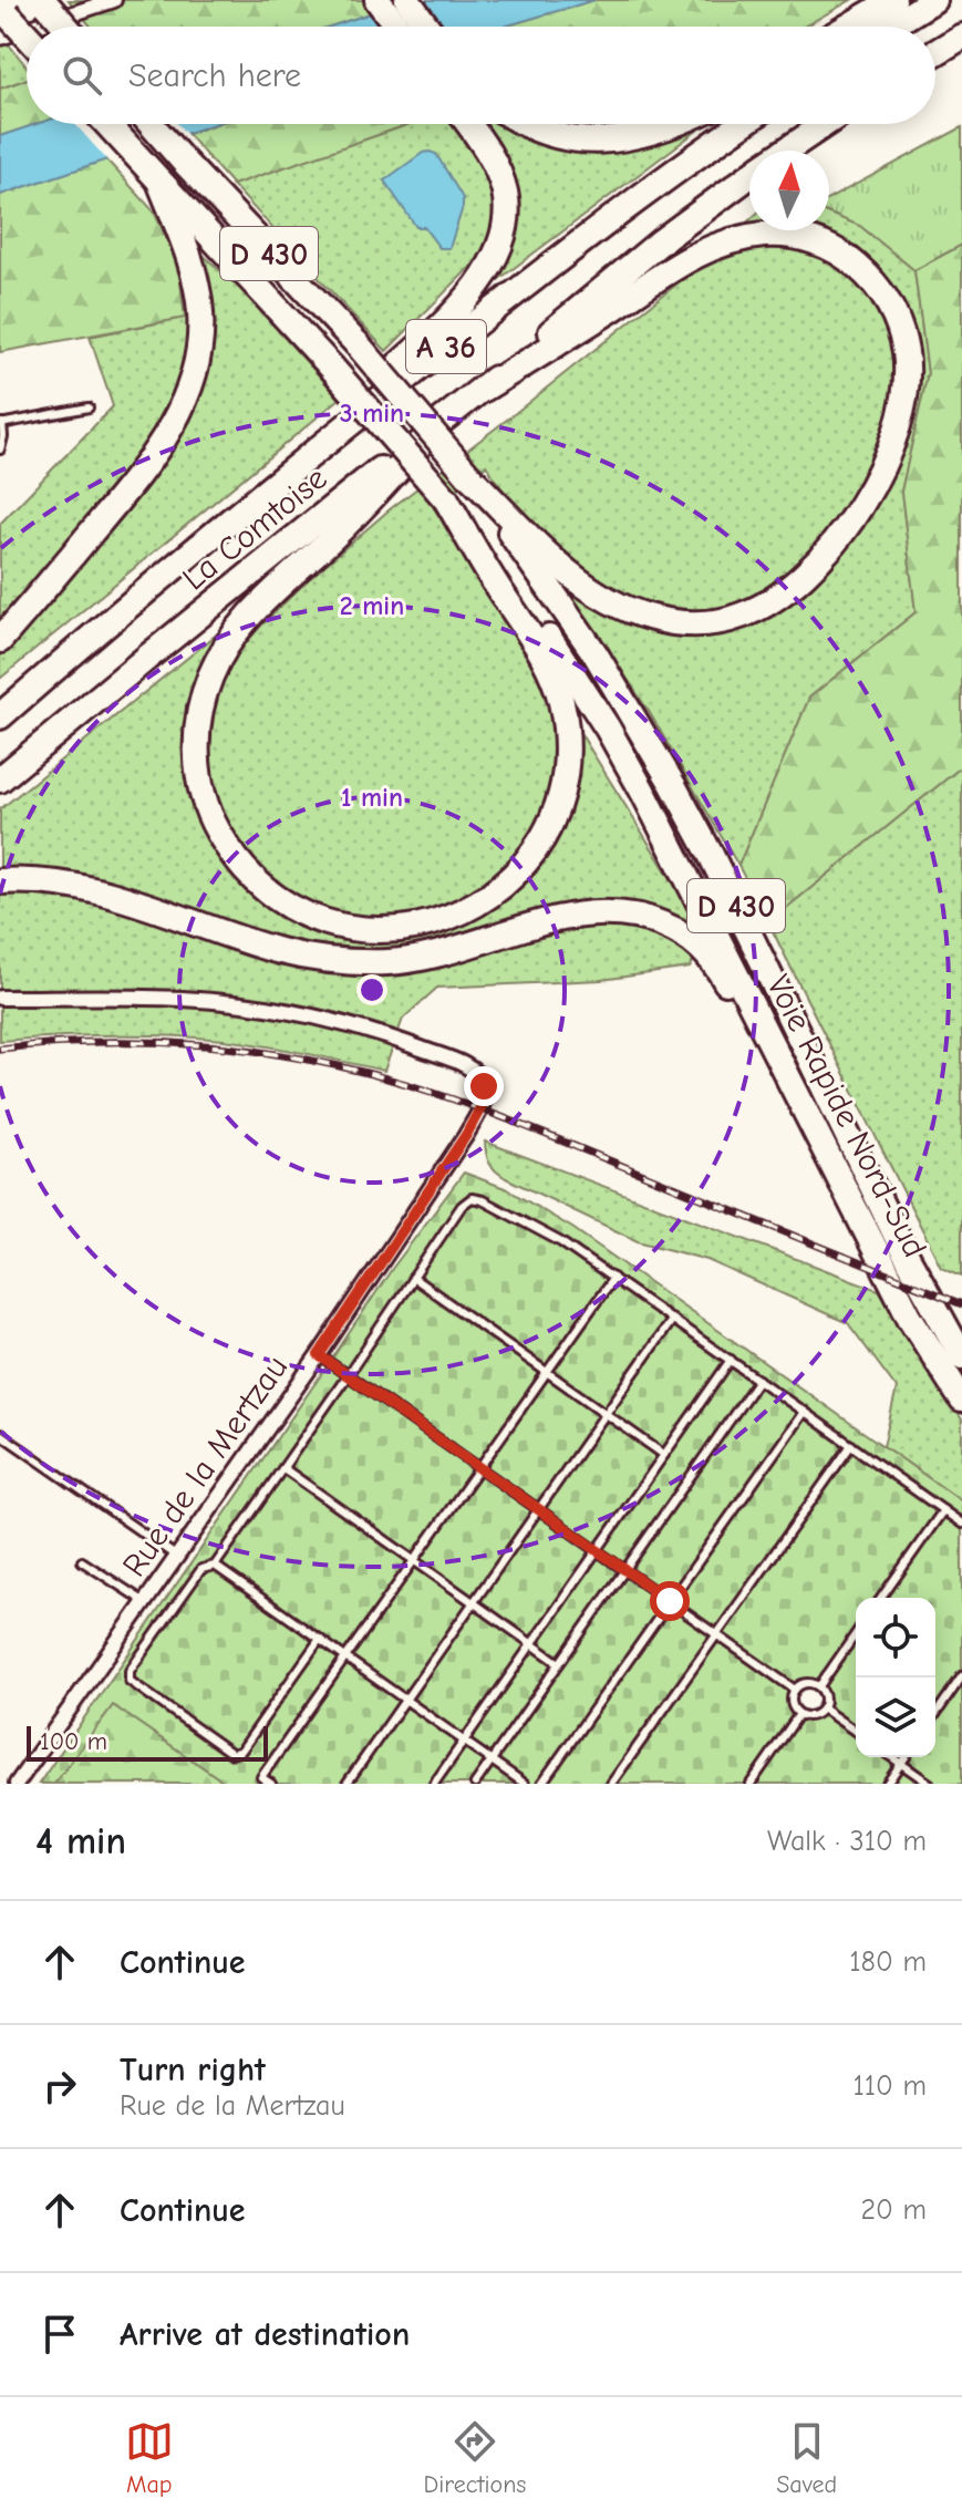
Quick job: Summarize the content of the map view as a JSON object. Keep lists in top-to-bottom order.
{
  "streets": {
    "highway": [
      "D 430",
      "A 36",
      "La Comtoise",
      "Voie Rapide Nord-Sud"
    ],
    "street": ["Rue de la Mertzau"]
  },
  "scale_bar": "100 m",
  "north": "top",
  "page": {
    "search": "Search here",
    "scale": "100 m",
    "heading": ["4 min", "Walk · 310 m"],
    "list": [
      ["Continue", "180 m"],
      ["Turn right", "Rue de la Mertzau", "110 m"],
      ["Continue", "20 m"],
      "Arrive at destination"
    ],
    "nav": ["Map", "Directions", "Saved"]
  },
  "rings": ["3 min", "2 min", "1 min"]
}
